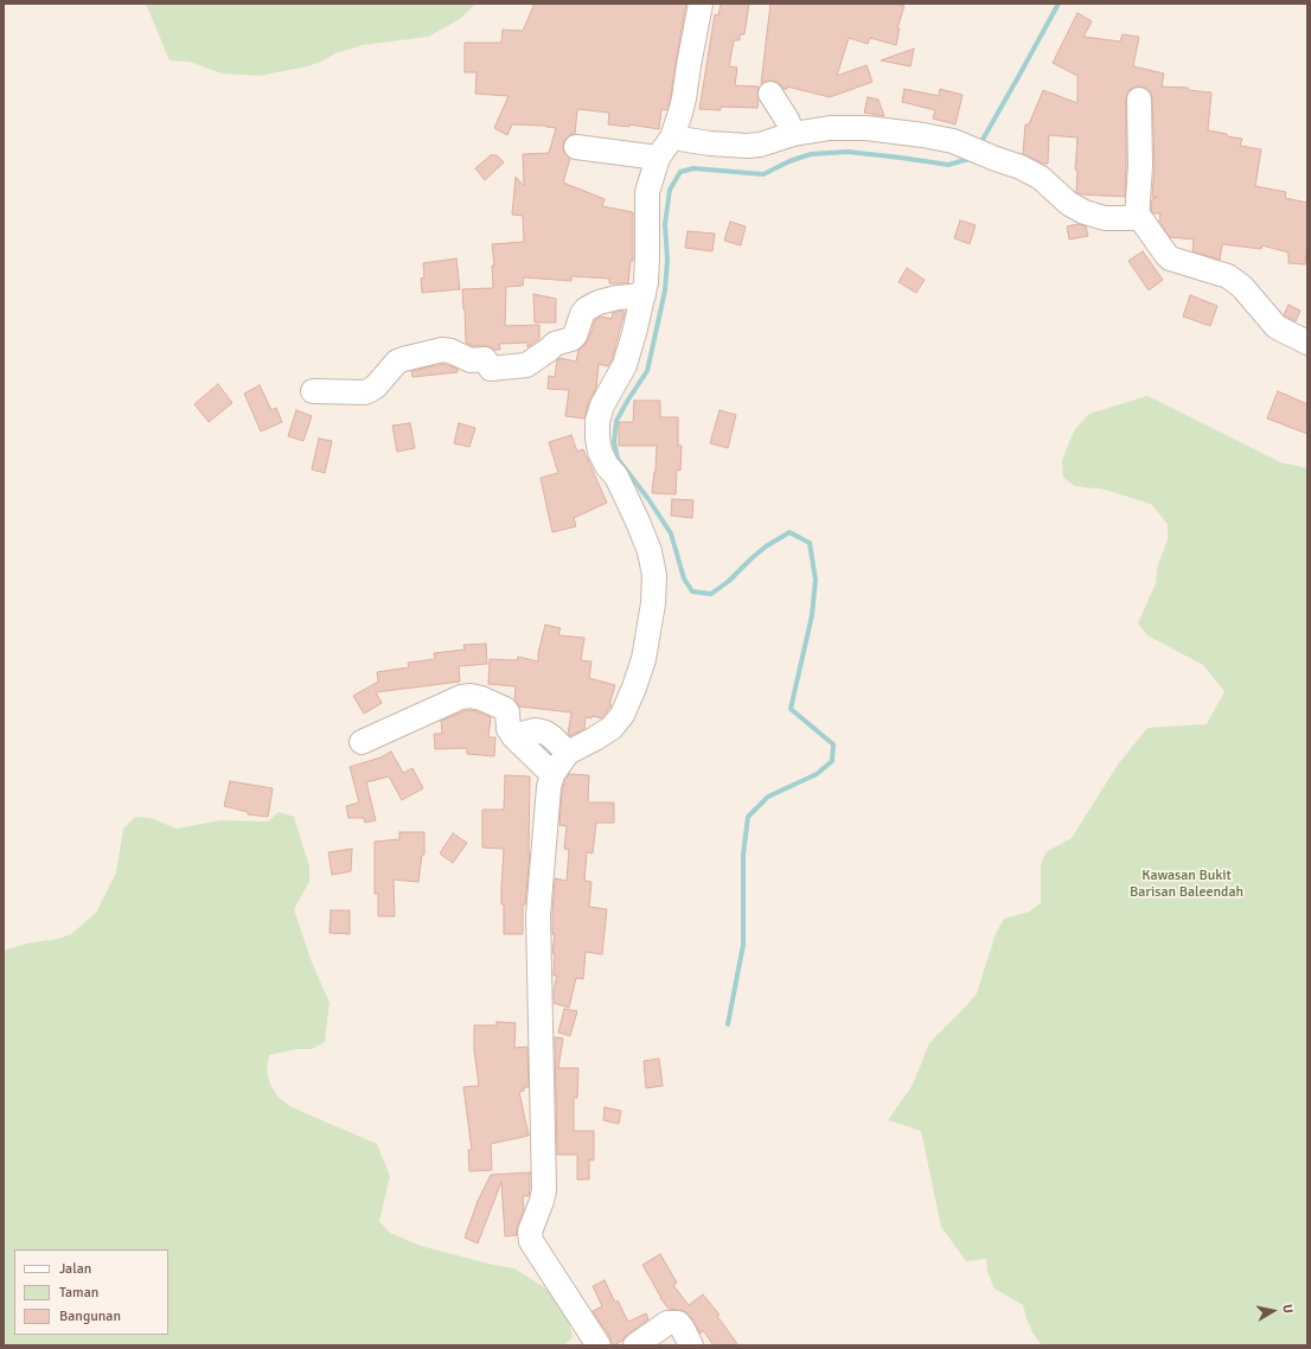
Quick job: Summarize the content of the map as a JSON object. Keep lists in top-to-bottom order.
{
  "parks": ["Kawasan Bukit Barisan Baleendah"],
  "legend": ["Jalan", "Taman", "Bangunan"],
  "north": "right"
}
